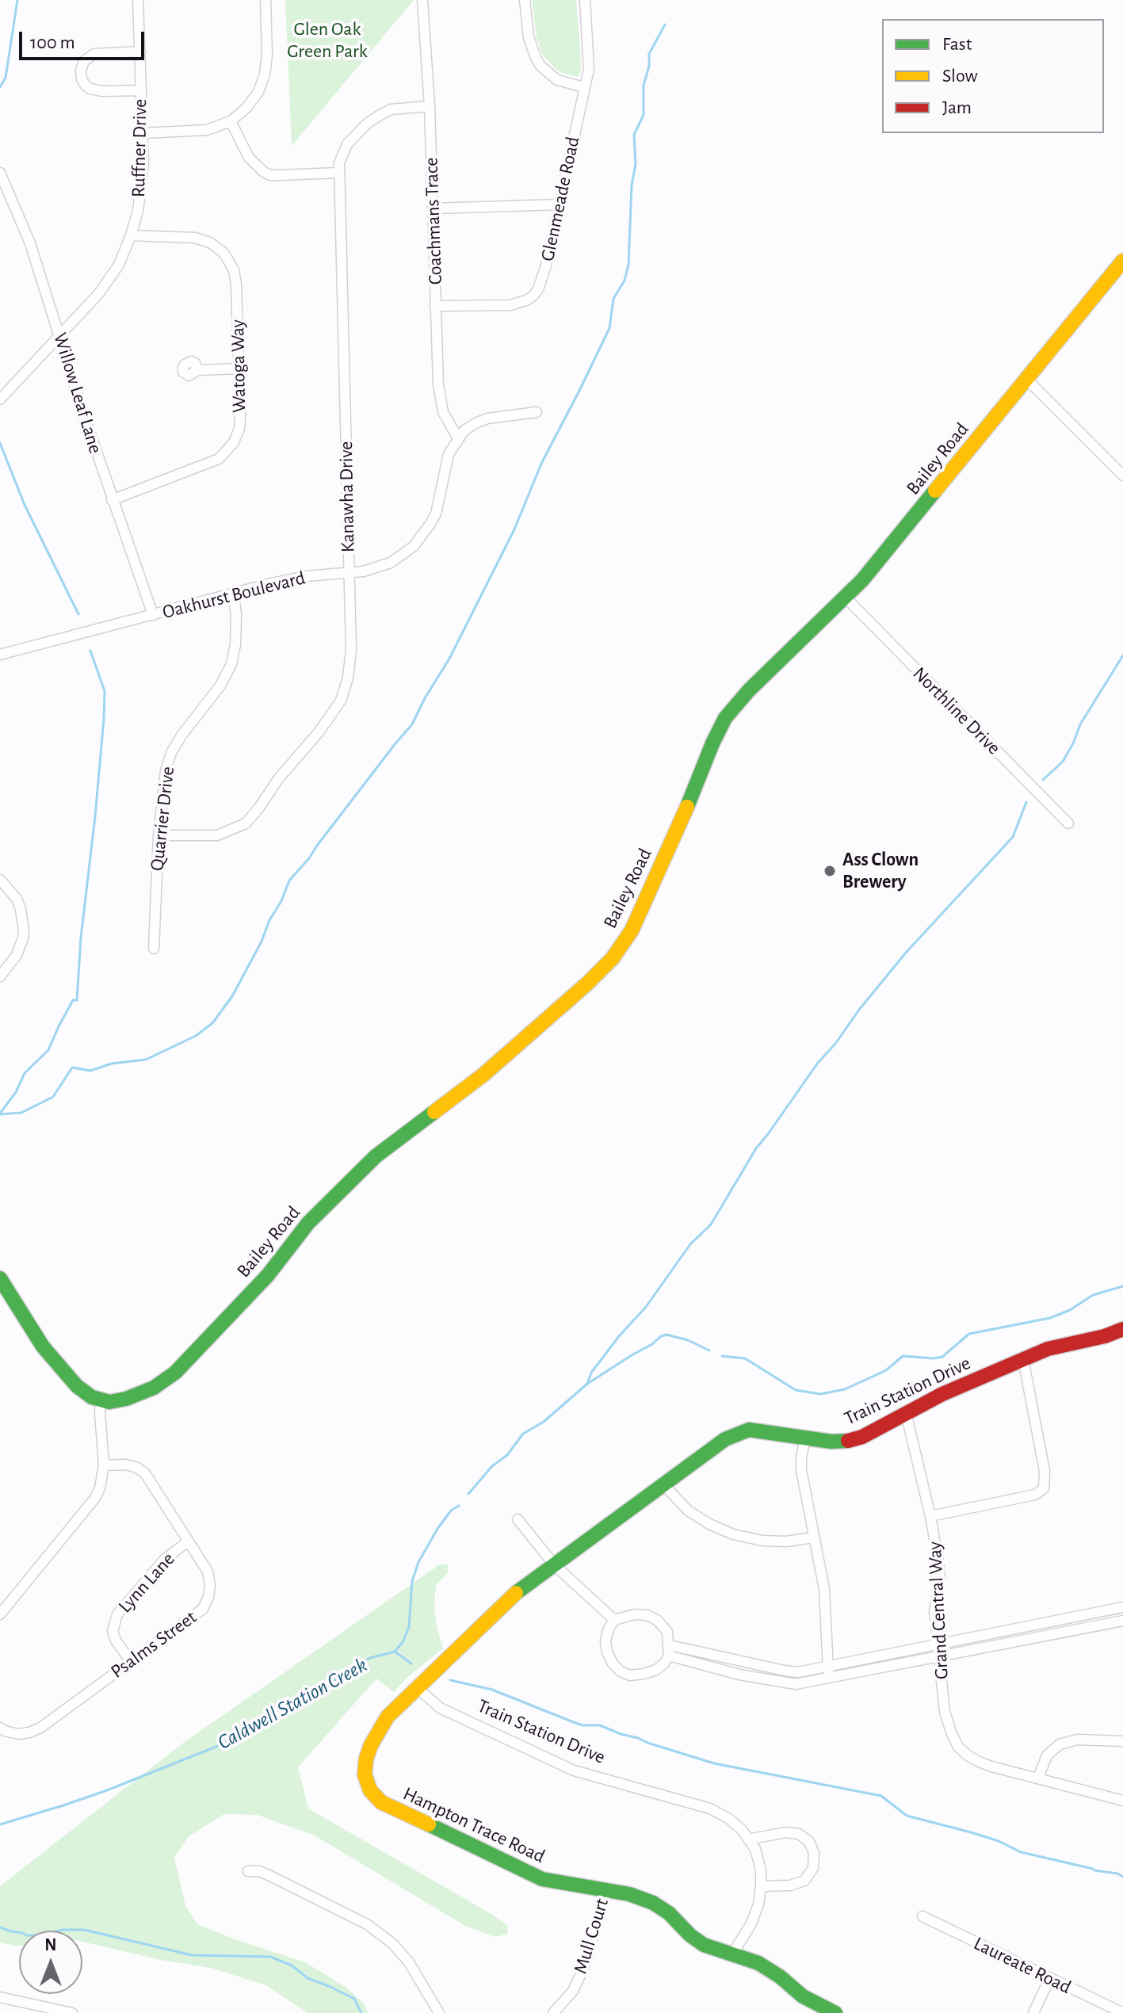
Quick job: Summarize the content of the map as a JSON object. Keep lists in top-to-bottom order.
{
  "streets": {
    "street": [
      "Ruffner Drive",
      "Glenmeade Road",
      "Coachmans Trace",
      "Watoga Way",
      "Willow Leaf Lane",
      "Bailey Road",
      "Kanawha Drive",
      "Oakhurst Boulevard",
      "Northline Drive",
      "Quarrier Drive",
      "Train Station Drive",
      "Lynn Lane",
      "Grand Central Way",
      "Psalms Street",
      "Hampton Trace Road",
      "Mull Court",
      "Laureate Road"
    ]
  },
  "crossings": [
    ["Ruffner Drive", "Watoga Way"],
    ["Ruffner Drive", "Willow Leaf Lane"],
    ["Glenmeade Road", "Coachmans Trace"],
    ["Coachmans Trace", "Kanawha Drive"],
    ["Coachmans Trace", "Oakhurst Boulevard"],
    ["Watoga Way", "Willow Leaf Lane"],
    ["Willow Leaf Lane", "Oakhurst Boulevard"],
    ["Bailey Road", "Northline Drive"],
    ["Kanawha Drive", "Oakhurst Boulevard"],
    ["Kanawha Drive", "Quarrier Drive"],
    ["Oakhurst Boulevard", "Quarrier Drive"],
    ["Train Station Drive", "Grand Central Way"],
    ["Train Station Drive", "Hampton Trace Road"],
    ["Lynn Lane", "Psalms Street"],
    ["Hampton Trace Road", "Mull Court"]
  ],
  "water": ["Caldwell Station Creek"],
  "parks": ["Glen Oak Green Park"],
  "places": ["Ass Clown Brewery"],
  "legend": ["Fast", "Slow", "Jam"],
  "scale_bar": "100 m",
  "north": "top"
}
